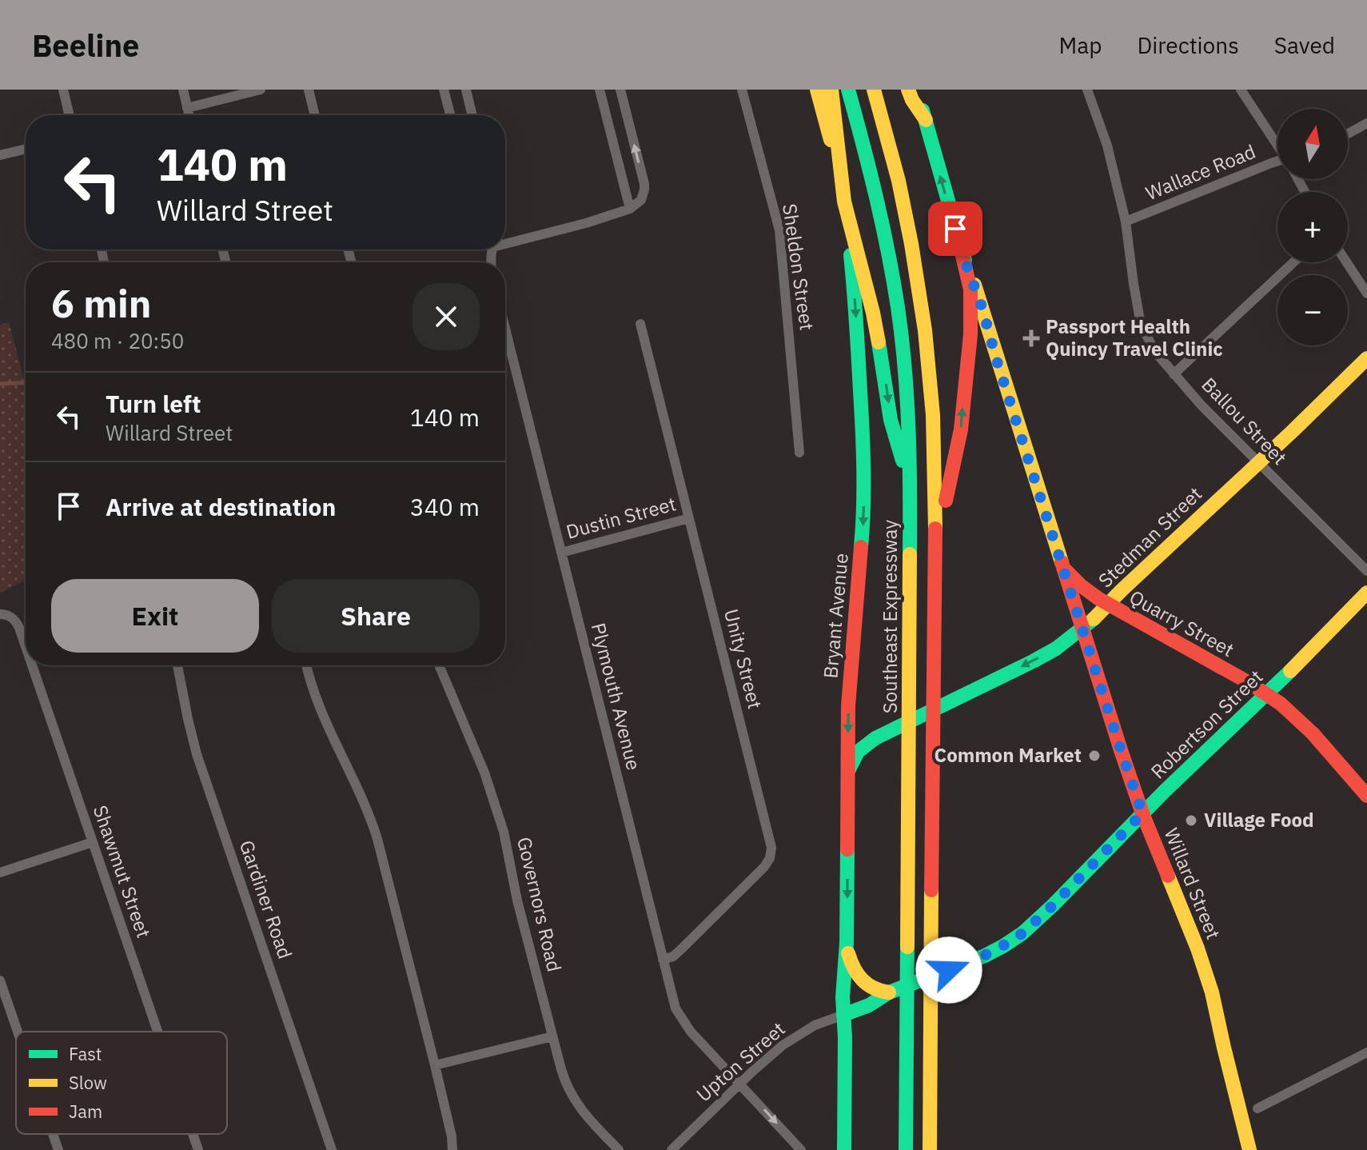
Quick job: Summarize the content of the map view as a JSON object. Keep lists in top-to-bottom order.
{
  "streets": {
    "main road": [
      "Stedman Street",
      "Bryant Avenue",
      "Southeast Expressway",
      "Quarry Street",
      "Robertson Street",
      "Willard Street"
    ],
    "street": [
      "Wallace Road",
      "Sheldon Street",
      "Ballou Street",
      "Dustin Street",
      "Unity Street",
      "Plymouth Avenue",
      "Shawmut Street",
      "Gardiner Road",
      "Governors Road",
      "Upton Street"
    ]
  },
  "crossings": [
    ["Wallace Road", "Ballou Street"],
    ["Ballou Street", "Stedman Street"],
    ["Dustin Street", "Unity Street"],
    ["Dustin Street", "Plymouth Avenue"],
    ["Stedman Street", "Bryant Avenue"],
    ["Stedman Street", "Quarry Street"],
    ["Stedman Street", "Willard Street"],
    ["Bryant Avenue", "Robertson Street"],
    ["Bryant Avenue", "Upton Street"],
    ["Quarry Street", "Robertson Street"],
    ["Quarry Street", "Willard Street"],
    ["Unity Street", "Plymouth Avenue"],
    ["Plymouth Avenue", "Upton Street"],
    ["Robertson Street", "Willard Street"],
    ["Robertson Street", "Upton Street"]
  ],
  "one_way": ["Stedman Street"],
  "places": {
    "health": ["Passport Health Quincy Travel Clinic"],
    "other": ["Common Market", "Village Food"]
  },
  "legend": ["Fast", "Slow", "Jam"],
  "north": "top",
  "page": {
    "header": "Beeline",
    "nav": ["Map", "Directions", "Saved"],
    "map_buttons": ["+", "−"],
    "turn": ["140 m", "Willard Street"],
    "heading": ["6 min", "480 m · 20:50"],
    "list": [
      {
        "name": "Turn left",
        "note": "Willard Street",
        "value": "140 m"
      },
      {
        "name": "Arrive at destination",
        "value": "340 m"
      }
    ],
    "buttons": ["Exit", "Share"]
  }
}
